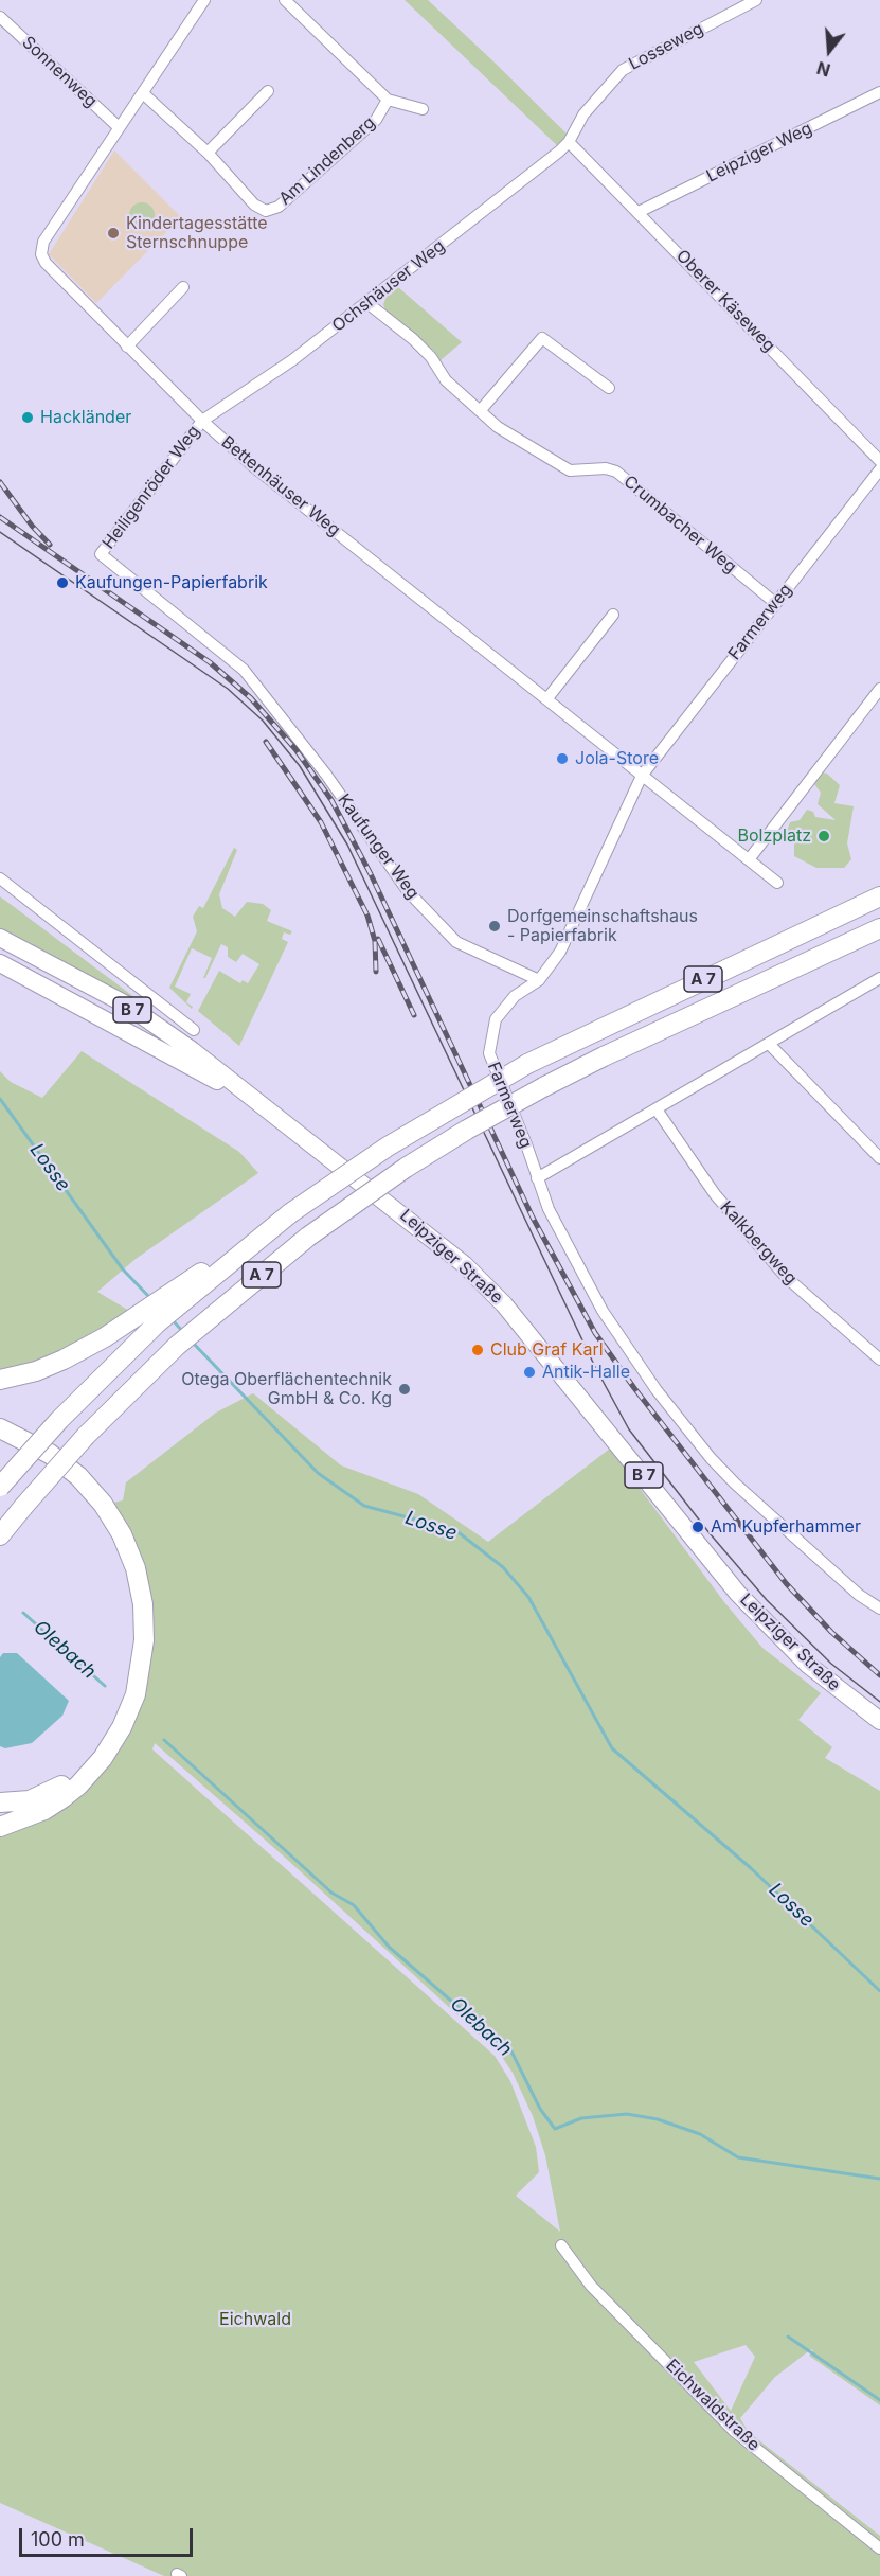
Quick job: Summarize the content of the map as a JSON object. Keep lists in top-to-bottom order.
{
  "streets": {
    "highway": ["A 7"],
    "main road": ["B 7", "Leipziger Straße"],
    "street": [
      "Losseweg",
      "Sonnenweg",
      "Leipziger Weg",
      "Am Lindenberg",
      "Ochshäuser Weg",
      "Oberer Käseweg",
      "Bettenhäuser Weg",
      "Heiligenröder Weg",
      "Crumbacher Weg",
      "Farmerweg",
      "Kaufunger Weg",
      "Kalkbergweg",
      "Eichwaldstraße"
    ]
  },
  "crossings": [
    ["Losseweg", "Ochshäuser Weg"],
    ["Losseweg", "Oberer Käseweg"],
    ["Sonnenweg", "Bettenhäuser Weg"],
    ["Leipziger Weg", "Oberer Käseweg"],
    ["Ochshäuser Weg", "Oberer Käseweg"],
    ["Ochshäuser Weg", "Bettenhäuser Weg"],
    ["Ochshäuser Weg", "Heiligenröder Weg"],
    ["Ochshäuser Weg", "Crumbacher Weg"],
    ["Bettenhäuser Weg", "Heiligenröder Weg"],
    ["Bettenhäuser Weg", "Farmerweg"],
    ["Heiligenröder Weg", "Kaufunger Weg"],
    ["Crumbacher Weg", "Farmerweg"],
    ["Farmerweg", "Kaufunger Weg"]
  ],
  "water": ["Losse", "Olebach"],
  "parks": ["Eichwald"],
  "places": [
    "Kindertagesstätte Sternschnuppe",
    "Hackländer",
    "Kaufungen-Papierfabrik",
    "Jola-Store",
    "Bolzplatz",
    "Dorfgemeinschaftshaus - Papierfabrik",
    "Club Graf Karl",
    "Antik-Halle",
    "Otega Oberflächentechnik GmbH & Co. Kg",
    "Am Kupferhammer"
  ],
  "scale_bar": "100 m",
  "north": "bottom"
}
